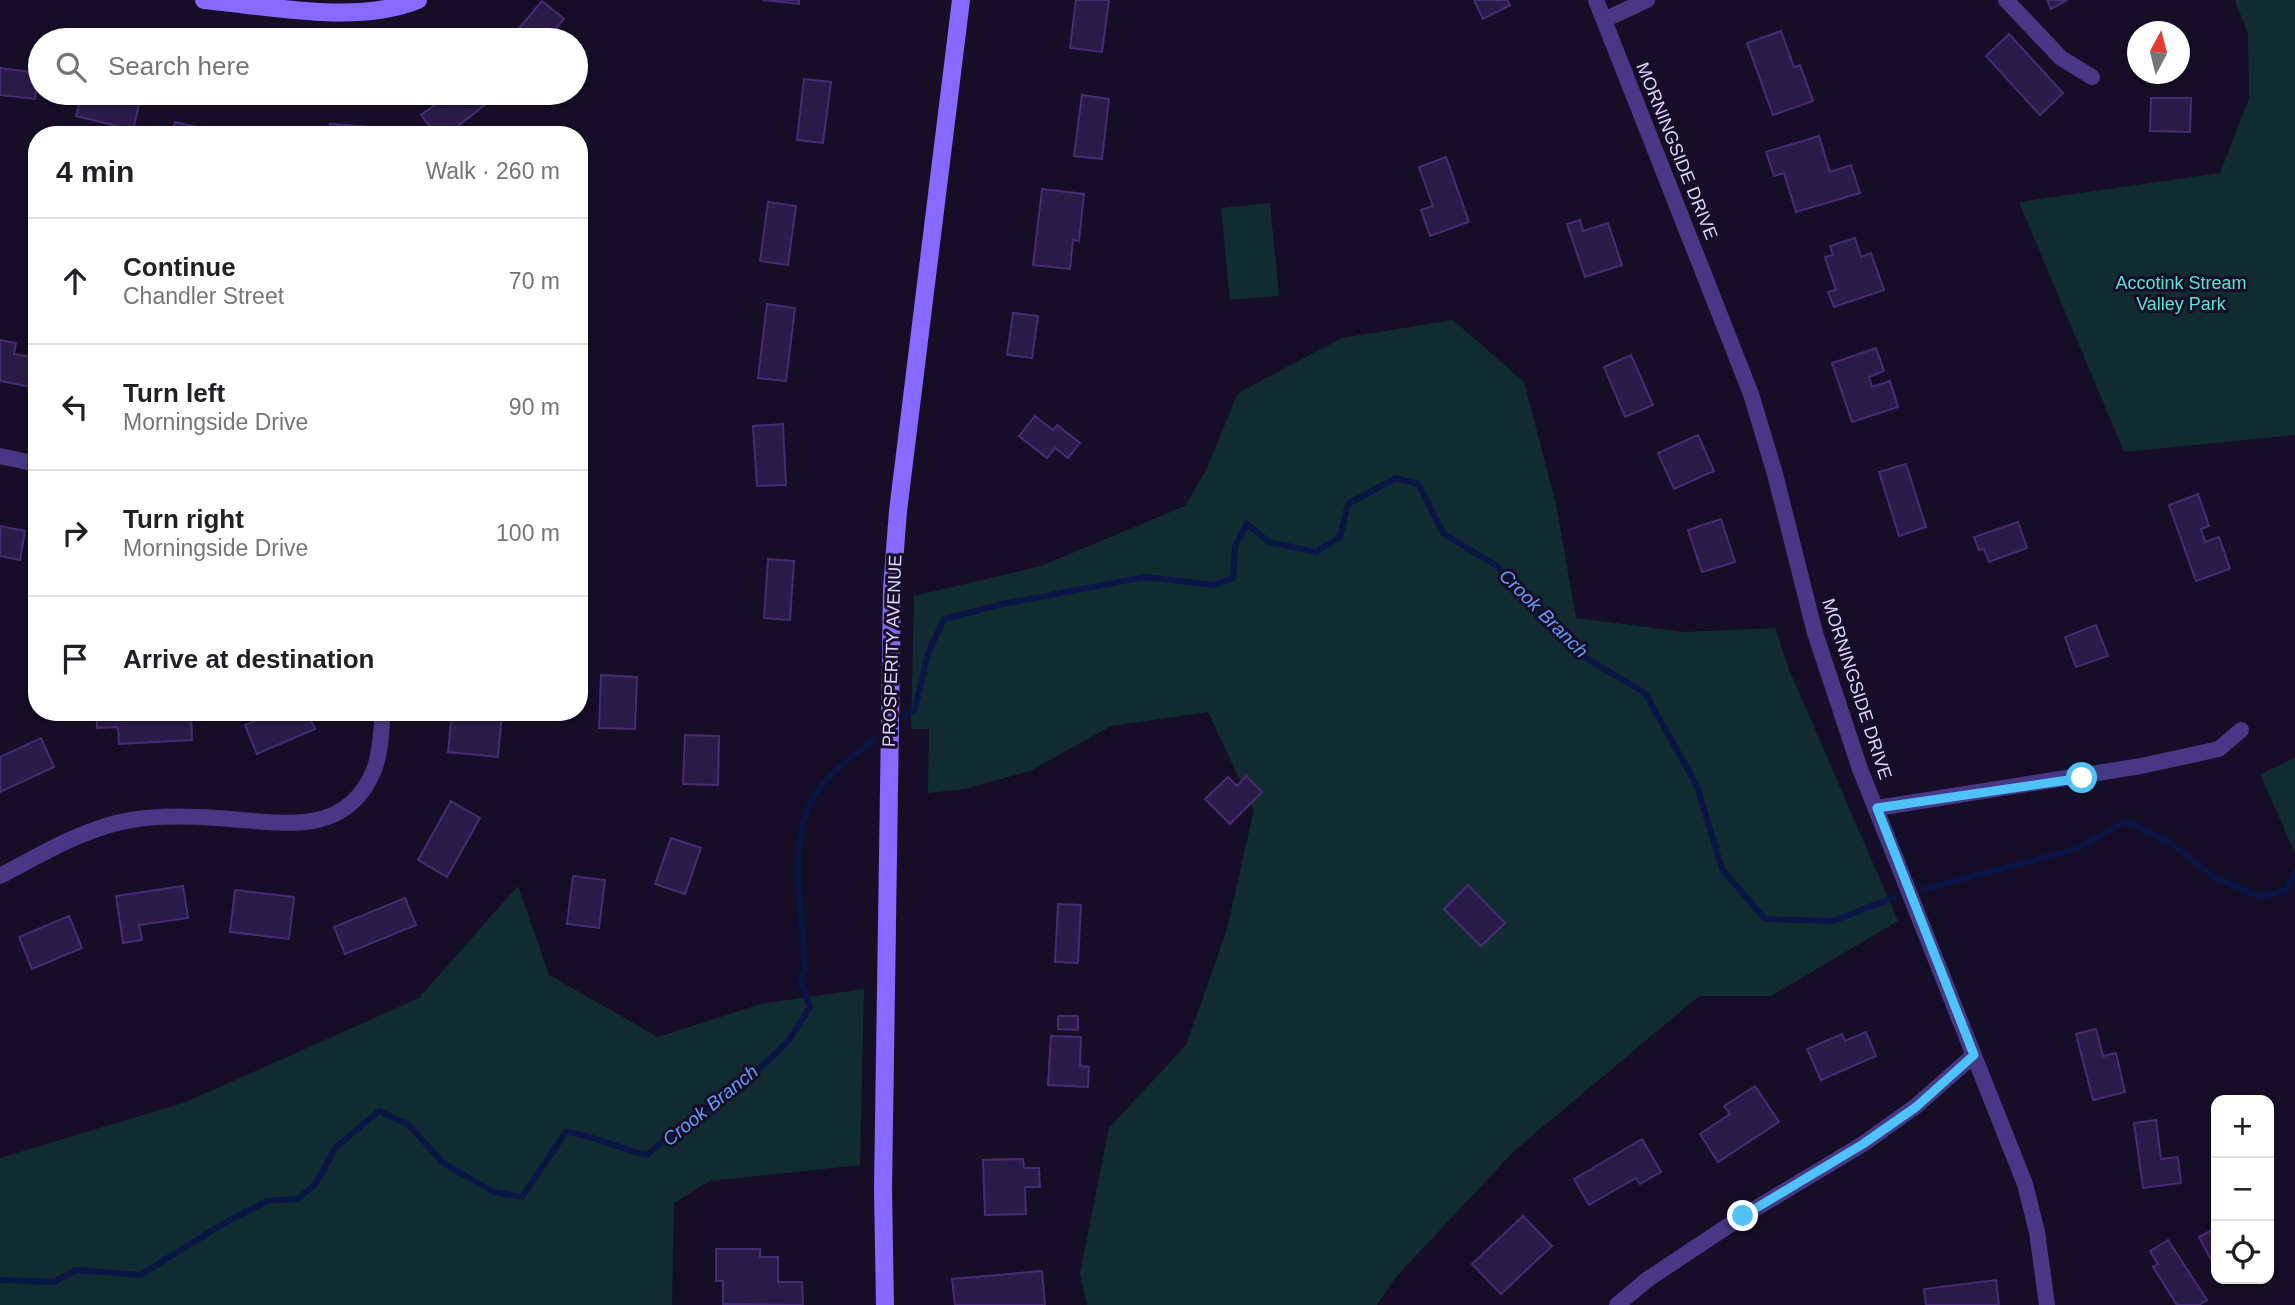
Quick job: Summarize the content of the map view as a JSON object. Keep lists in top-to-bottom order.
{
  "streets": {
    "main road": ["PROSPERITY AVENUE"],
    "street": ["MORNINGSIDE DRIVE"]
  },
  "water": ["Crook Branch"],
  "parks": ["Accotink Stream Valley Park"],
  "north": "top",
  "page": {
    "search": "Search here",
    "heading": ["4 min", "Walk · 260 m"],
    "list": [
      ["Continue", "Chandler Street", "70 m"],
      ["Turn left", "Morningside Drive", "90 m"],
      ["Turn right", "Morningside Drive", "100 m"],
      "Arrive at destination"
    ],
    "map_buttons": ["+", "−"]
  }
}
